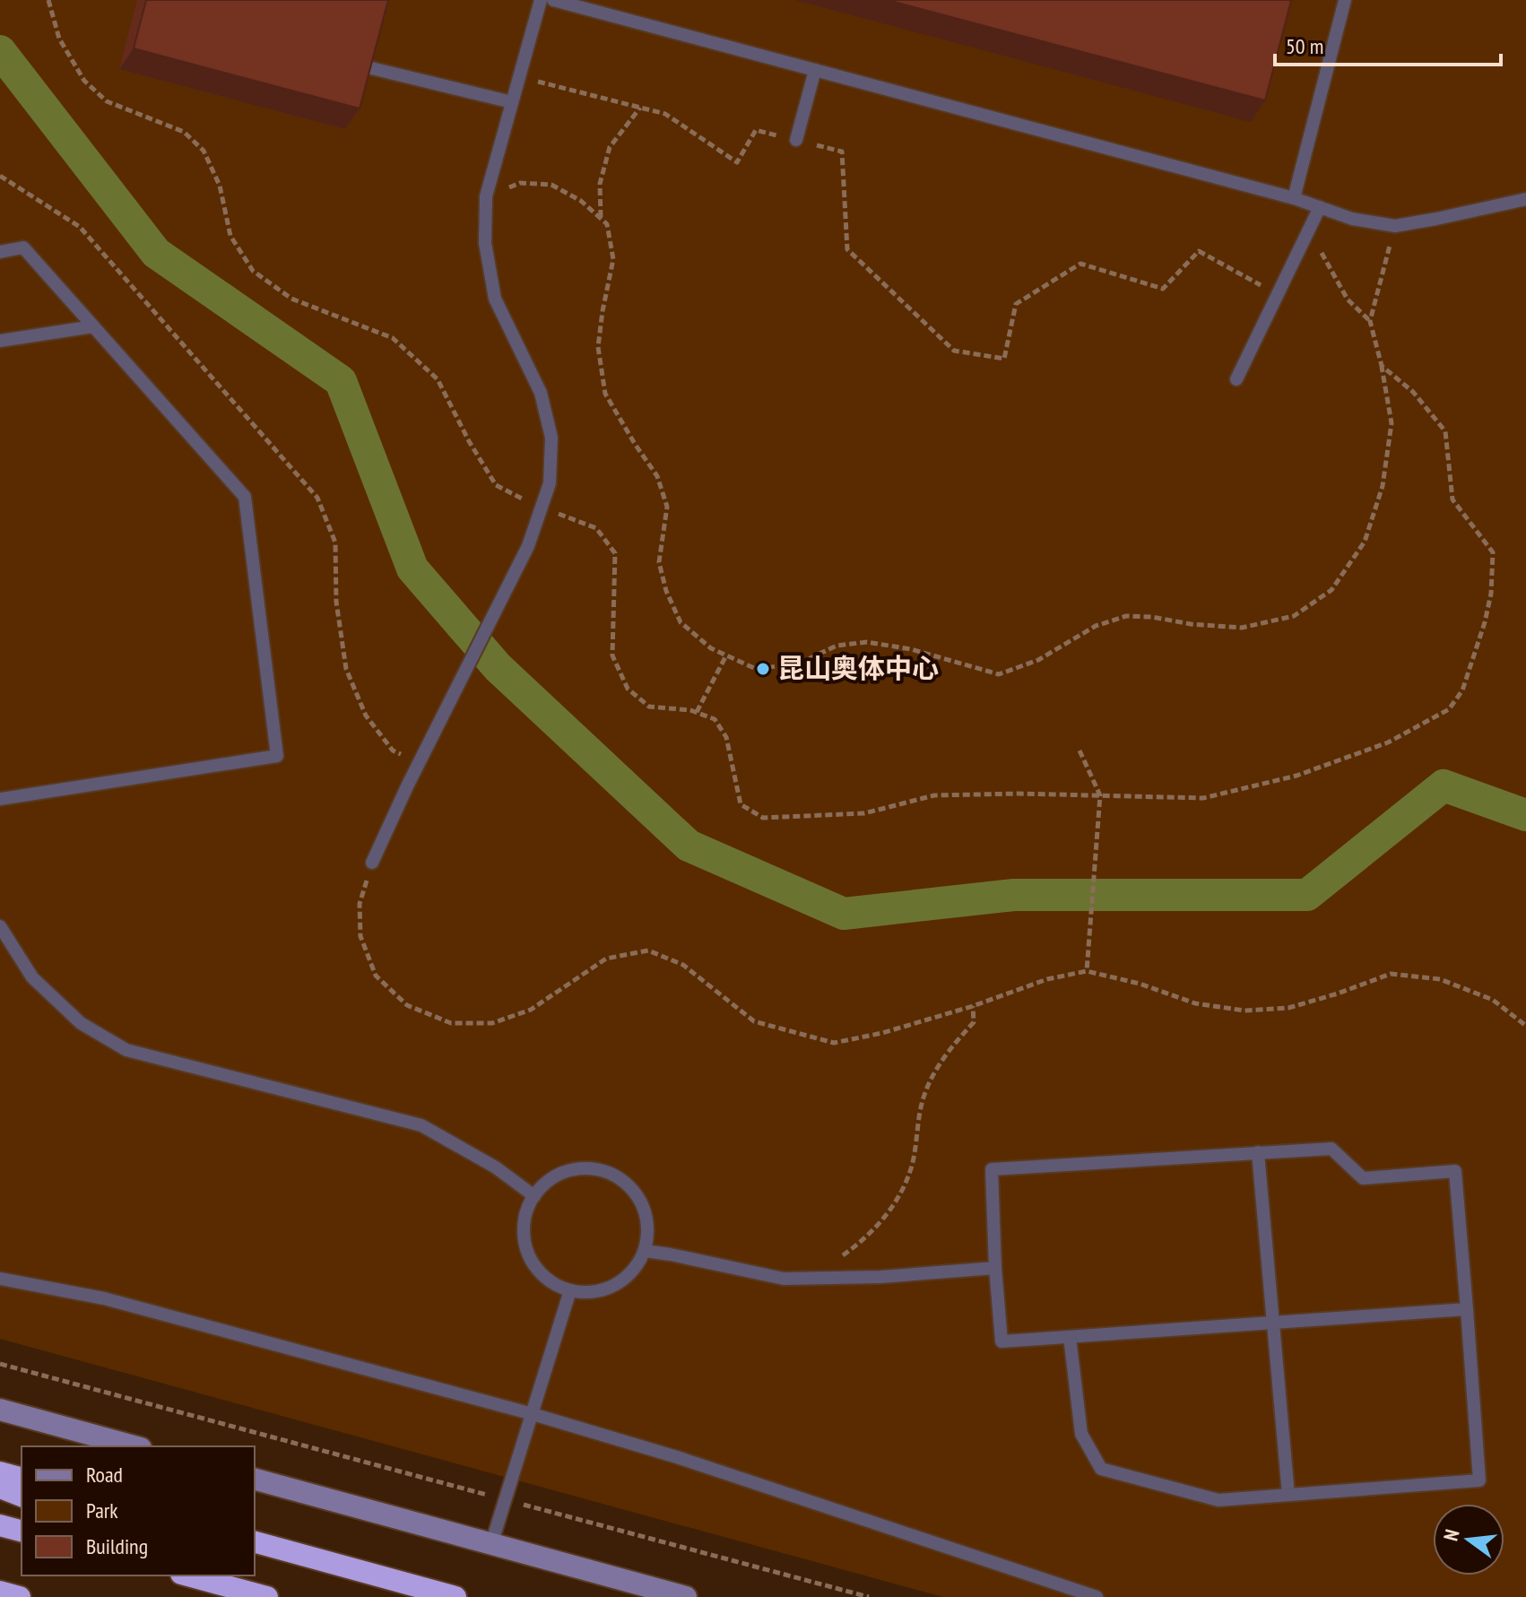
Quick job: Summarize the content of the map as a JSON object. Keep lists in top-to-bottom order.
{
  "places": ["昆山奥体中心"],
  "legend": ["Road", "Park", "Building"],
  "scale_bar": "50 m",
  "north": "left"
}
